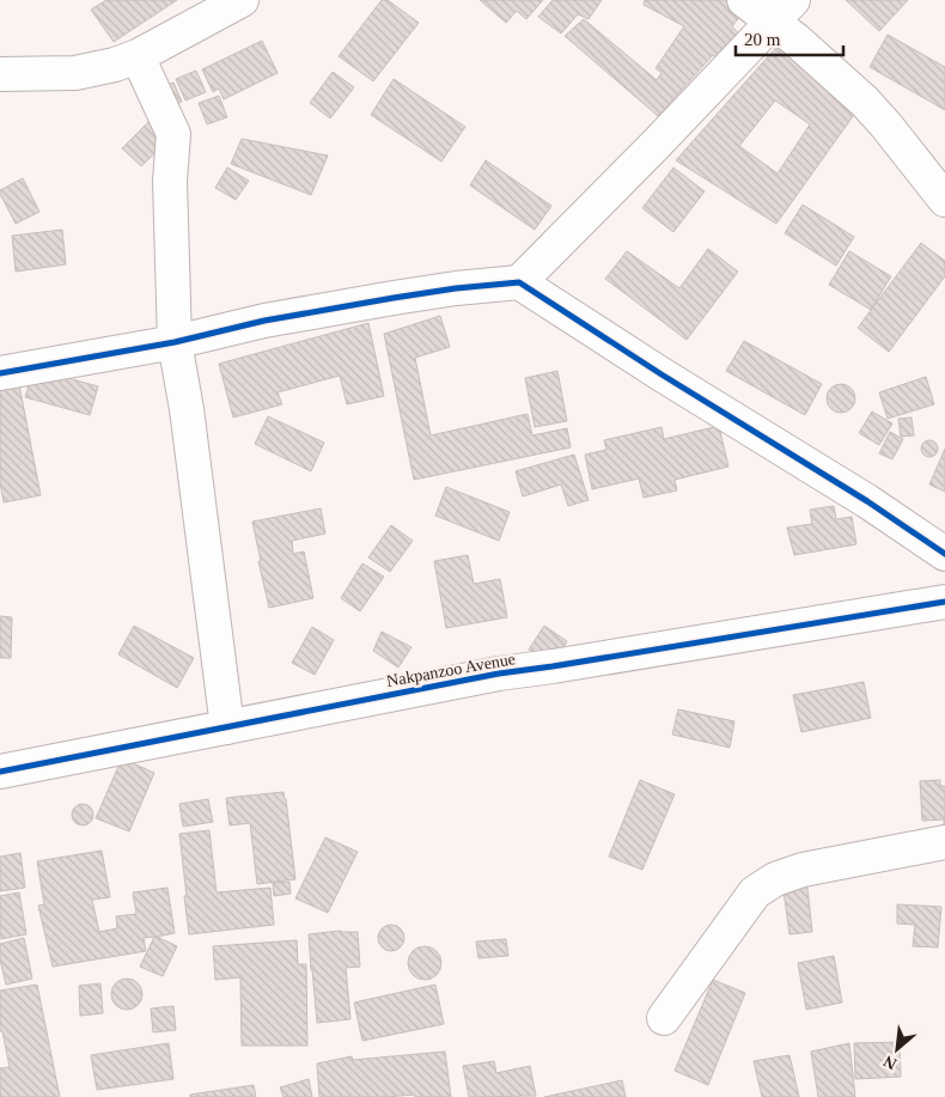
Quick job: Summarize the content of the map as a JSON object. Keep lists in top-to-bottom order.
{
  "streets": {
    "street": ["Nakpanzoo Avenue"]
  },
  "scale_bar": "20 m",
  "north": "bottom left"
}
